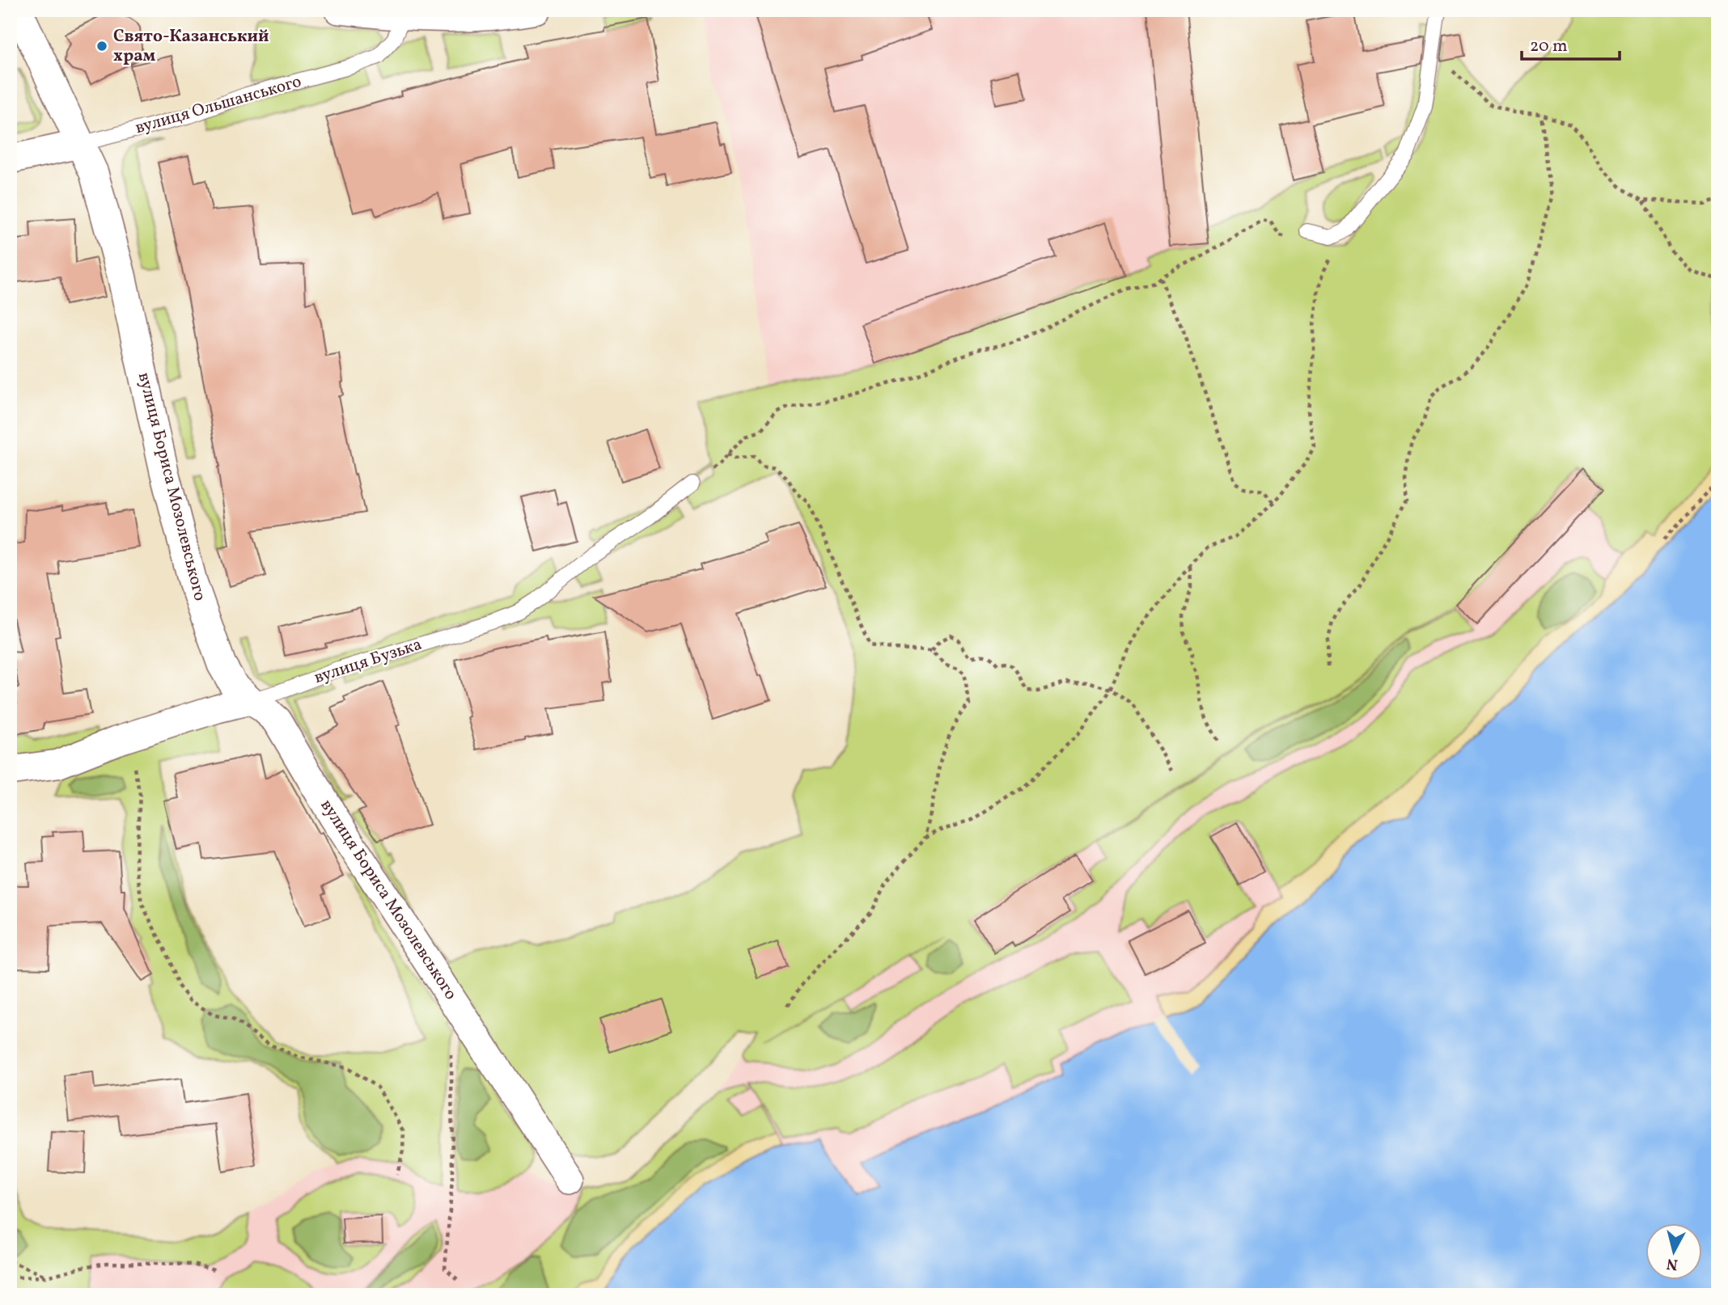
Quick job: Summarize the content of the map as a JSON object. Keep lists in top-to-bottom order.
{
  "streets": {
    "street": ["вулиця Ольшанського", "вулиця Бориса Мозолевського", "вулиця Бузька"]
  },
  "crossings": [
    ["вулиця Ольшанського", "вулиця Бориса Мозолевського"],
    ["вулиця Бориса Мозолевського", "вулиця Бузька"]
  ],
  "places": ["Свято-Казанський храм"],
  "scale_bar": "20 m",
  "north": "bottom"
}
